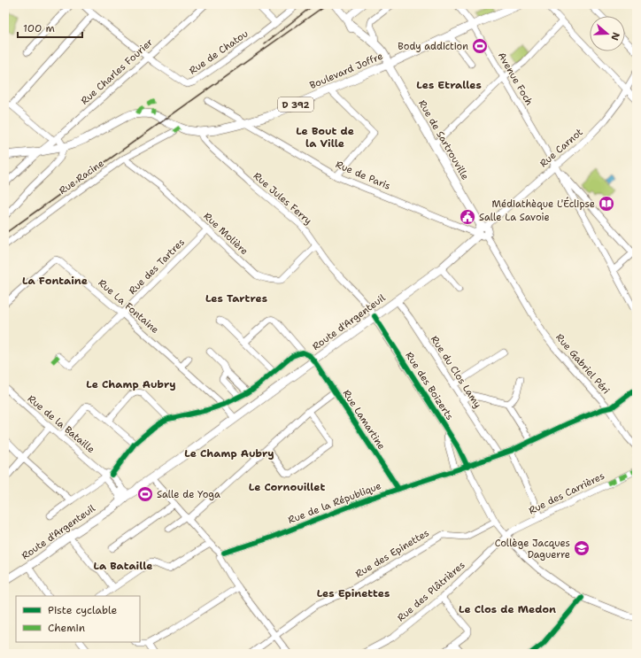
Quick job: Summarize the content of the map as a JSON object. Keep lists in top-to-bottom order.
{
  "streets": {
    "main road": [
      "Boulevard Joffre",
      "D 392",
      "Rue de Sartrouville",
      "Route d'Argenteuil"
    ],
    "street": [
      "Rue de Chatou",
      "Rue Charles Fourier",
      "Avenue Foch",
      "Rue Carnot",
      "Rue de Paris",
      "Rue Racine",
      "Rue Jules Ferry",
      "Rue Molière",
      "Rue des Tartres",
      "Rue La Fontaine",
      "Rue Gabriel Péri",
      "Rue du Clos Lamy",
      "Rue des Boizerts",
      "Rue Lamartine",
      "Rue de la Bataille",
      "Rue des Carrières",
      "Rue de la République",
      "Rue des Epinettes",
      "Rue des Plâtrières"
    ]
  },
  "crossings": [
    ["Rue de Chatou", "Rue Charles Fourier"],
    ["Boulevard Joffre", "Rue Charles Fourier"],
    ["Boulevard Joffre", "Avenue Foch"],
    ["Boulevard Joffre", "D 392"],
    ["Boulevard Joffre", "Rue de Sartrouville"],
    ["Boulevard Joffre", "Rue de Paris"],
    ["Boulevard Joffre", "Rue Jules Ferry"],
    ["Avenue Foch", "D 392"],
    ["Avenue Foch", "Rue Carnot"],
    ["Rue de Sartrouville", "Rue Carnot"],
    ["Rue de Sartrouville", "Rue de Paris"],
    ["Rue de Sartrouville", "Route d'Argenteuil"],
    ["Rue de Sartrouville", "Rue Gabriel Péri"],
    ["Rue Carnot", "Rue de Paris"],
    ["Rue Carnot", "Route d'Argenteuil"],
    ["Rue Carnot", "Rue Gabriel Péri"],
    ["Rue de Paris", "Route d'Argenteuil"],
    ["Rue de Paris", "Rue Gabriel Péri"],
    ["Rue Racine", "Rue Molière"],
    ["Rue Jules Ferry", "Rue Molière"],
    ["Rue Jules Ferry", "Route d'Argenteuil"],
    ["Rue Jules Ferry", "Rue des Boizerts"],
    ["Rue Molière", "Rue des Tartres"],
    ["Rue des Tartres", "Rue La Fontaine"],
    ["Rue La Fontaine", "Route d'Argenteuil"],
    ["Route d'Argenteuil", "Rue Gabriel Péri"],
    ["Route d'Argenteuil", "Rue du Clos Lamy"],
    ["Route d'Argenteuil", "Rue des Boizerts"],
    ["Route d'Argenteuil", "Rue Lamartine"],
    ["Route d'Argenteuil", "Rue de la Bataille"],
    ["Rue Gabriel Péri", "Rue de la République"],
    ["Rue du Clos Lamy", "Rue de la République"],
    ["Rue des Boizerts", "Rue des Carrières"],
    ["Rue des Boizerts", "Rue de la République"],
    ["Rue des Boizerts", "Rue des Epinettes"],
    ["Rue des Boizerts", "Rue des Plâtrières"],
    ["Rue Lamartine", "Rue de la République"],
    ["Rue des Carrières", "Rue des Plâtrières"]
  ],
  "districts": [
    "Les Etralles",
    "Le Bout de la Ville",
    "La Fontaine",
    "Les Tartres",
    "Le Champ Aubry",
    "Le Champ Aubry",
    "Le Cornouillet",
    "La Bataille",
    "Les Epinettes",
    "Le Clos de Medon"
  ],
  "places": {
    "sports": ["Body addiction", "Salle de Yoga"],
    "library": ["Médiathèque L'Éclipse"],
    "public building": ["Salle La Savoie"],
    "school or university": ["Collège Jacques Daguerre"]
  },
  "legend": ["Piste cyclable", "Chemin"],
  "scale_bar": "100 m",
  "north": "right"
}
